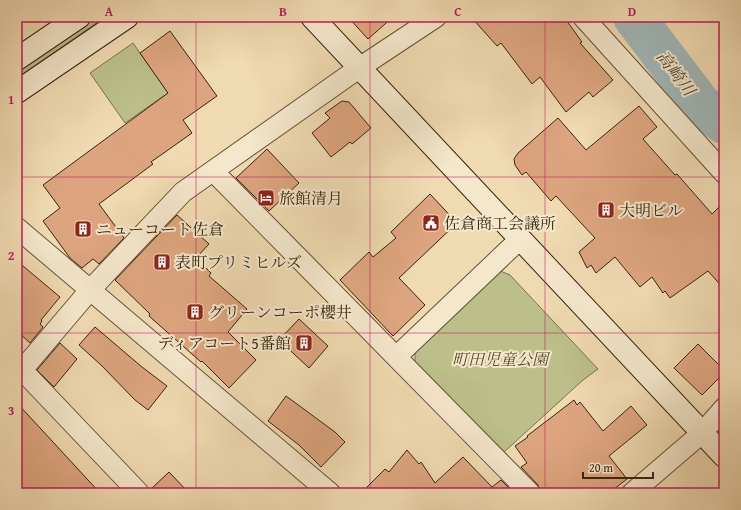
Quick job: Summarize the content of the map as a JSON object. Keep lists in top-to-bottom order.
{
  "water": ["高崎川"],
  "parks": ["町田児童公園"],
  "places": {
    "hotel": ["旅館清月"],
    "building": [
      "大明ビル",
      "ニューコート佐倉",
      "表町プリミヒルズ",
      "グリーンコーポ櫻井",
      "ディアコート5番館"
    ],
    "public building": ["佐倉商工会議所"]
  },
  "scale_bar": "20 m",
  "grid": {
    "columns": [
      "A",
      "B",
      "C",
      "D"
    ],
    "rows": ["1", "2", "3"]
  }
}
